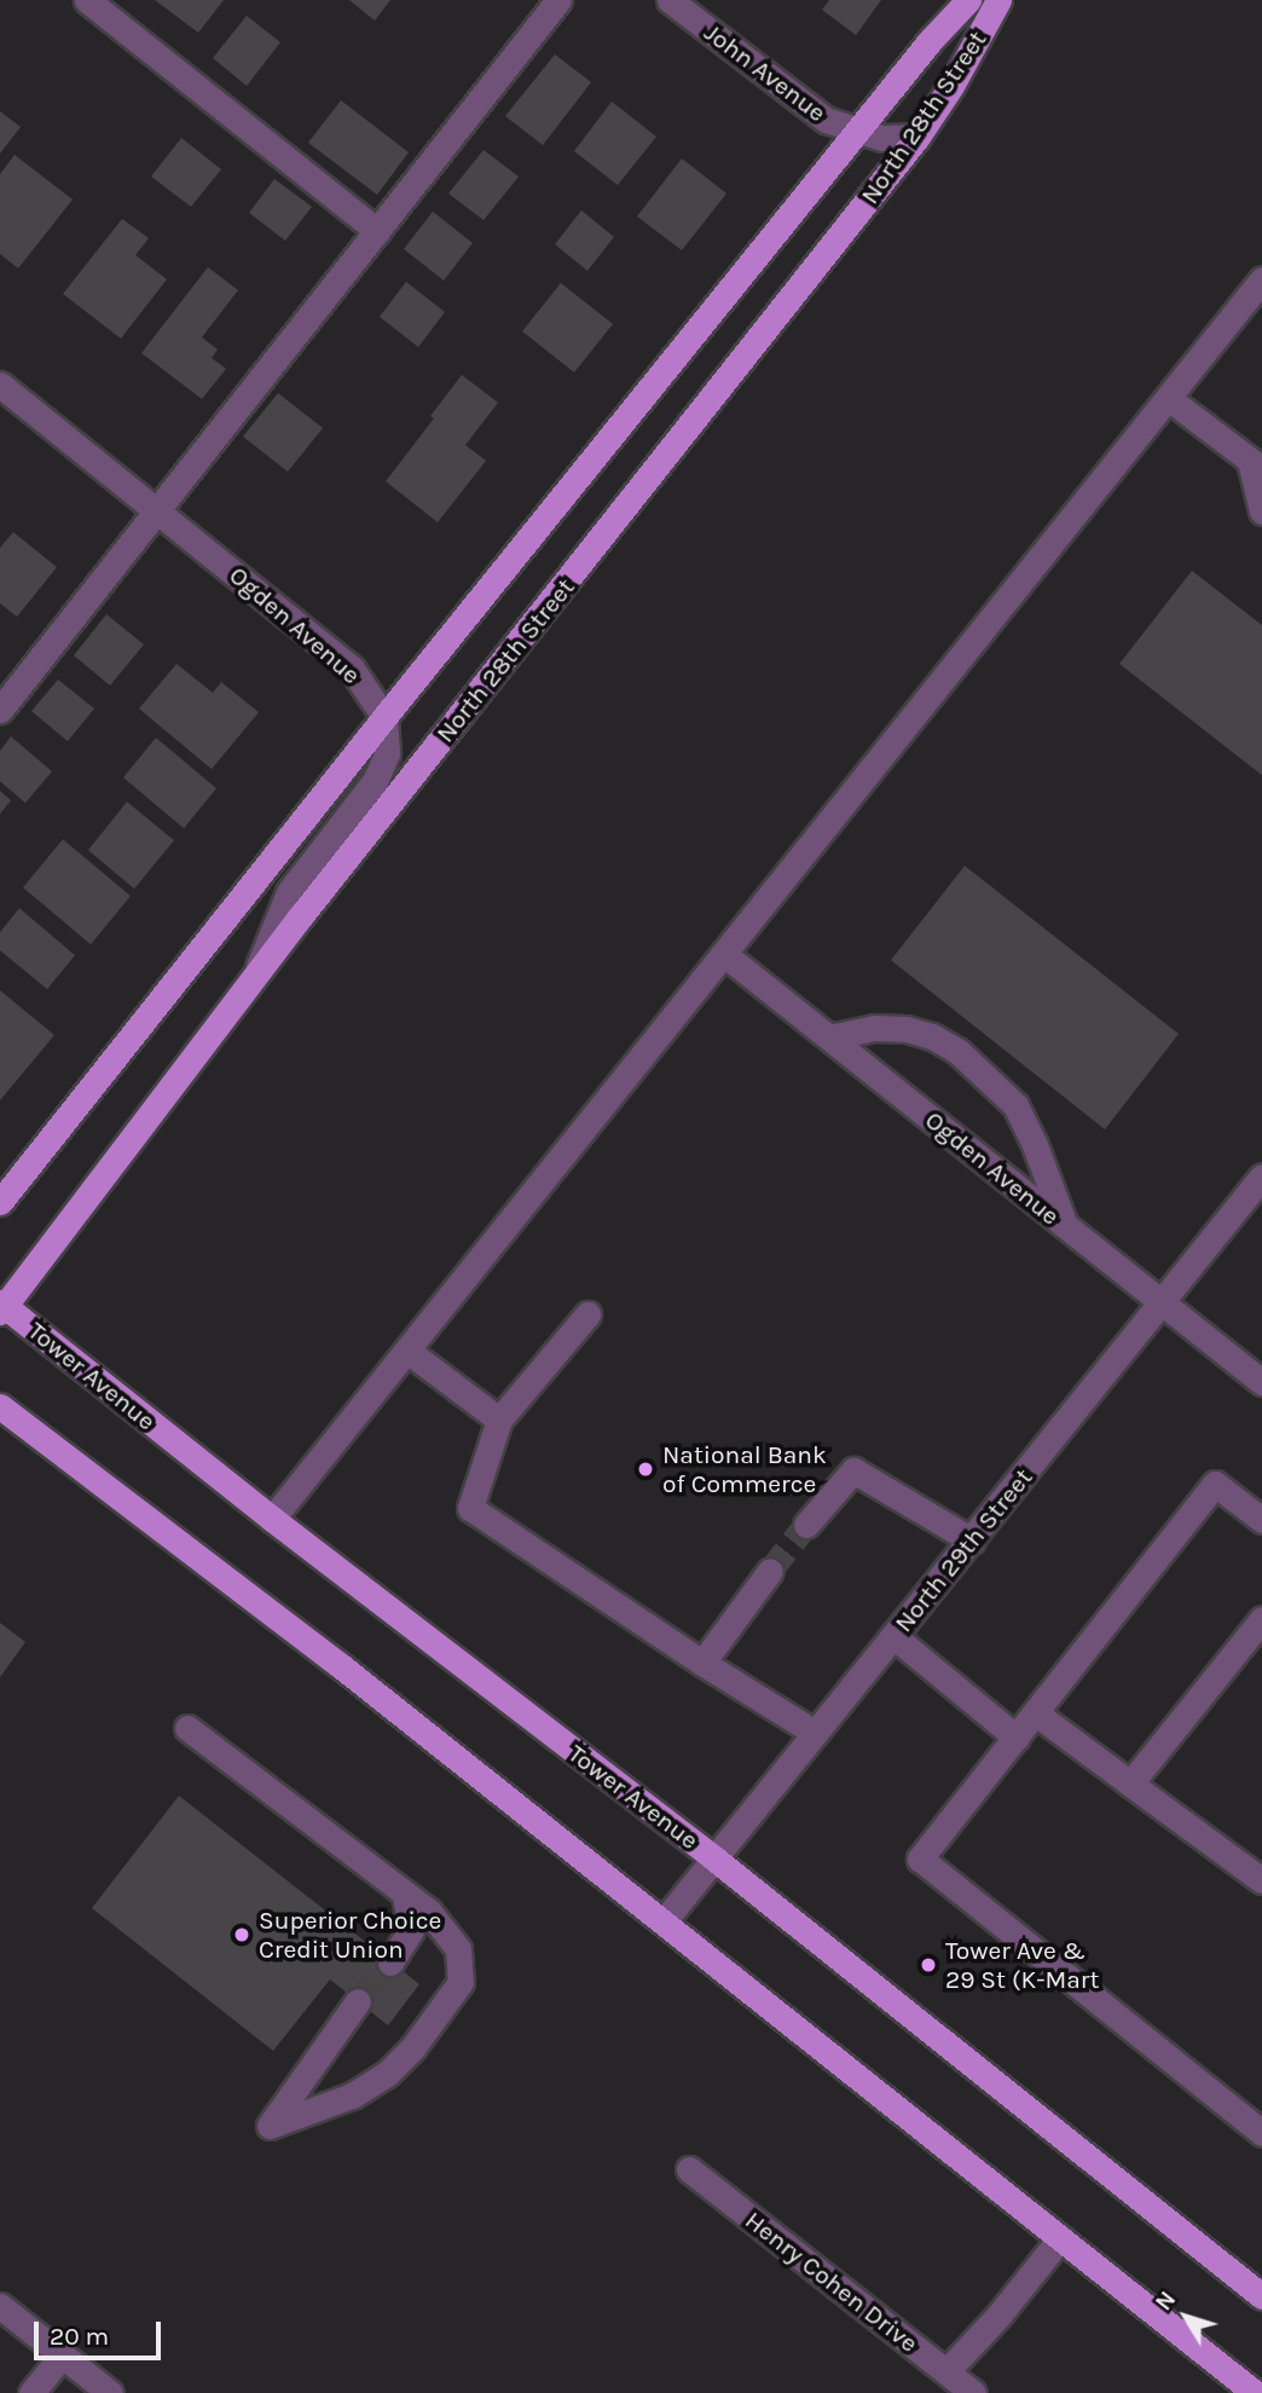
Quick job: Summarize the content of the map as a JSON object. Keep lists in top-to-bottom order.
{
  "streets": {
    "main road": ["North 28th Street", "Tower Avenue"],
    "street": [
      "John Avenue",
      "Ogden Avenue",
      "North 29th Street",
      "Henry Cohen Drive"
    ]
  },
  "crossings": [
    ["John Avenue", "North 28th Street"],
    ["North 28th Street", "Ogden Avenue"],
    ["North 28th Street", "Tower Avenue"],
    ["Ogden Avenue", "North 29th Street"],
    ["Tower Avenue", "North 29th Street"]
  ],
  "places": ["National Bank of Commerce", "Superior Choice Credit Union", "Tower Ave & 29 St (K-Mart"],
  "scale_bar": "20 m",
  "north": "top left"
}
